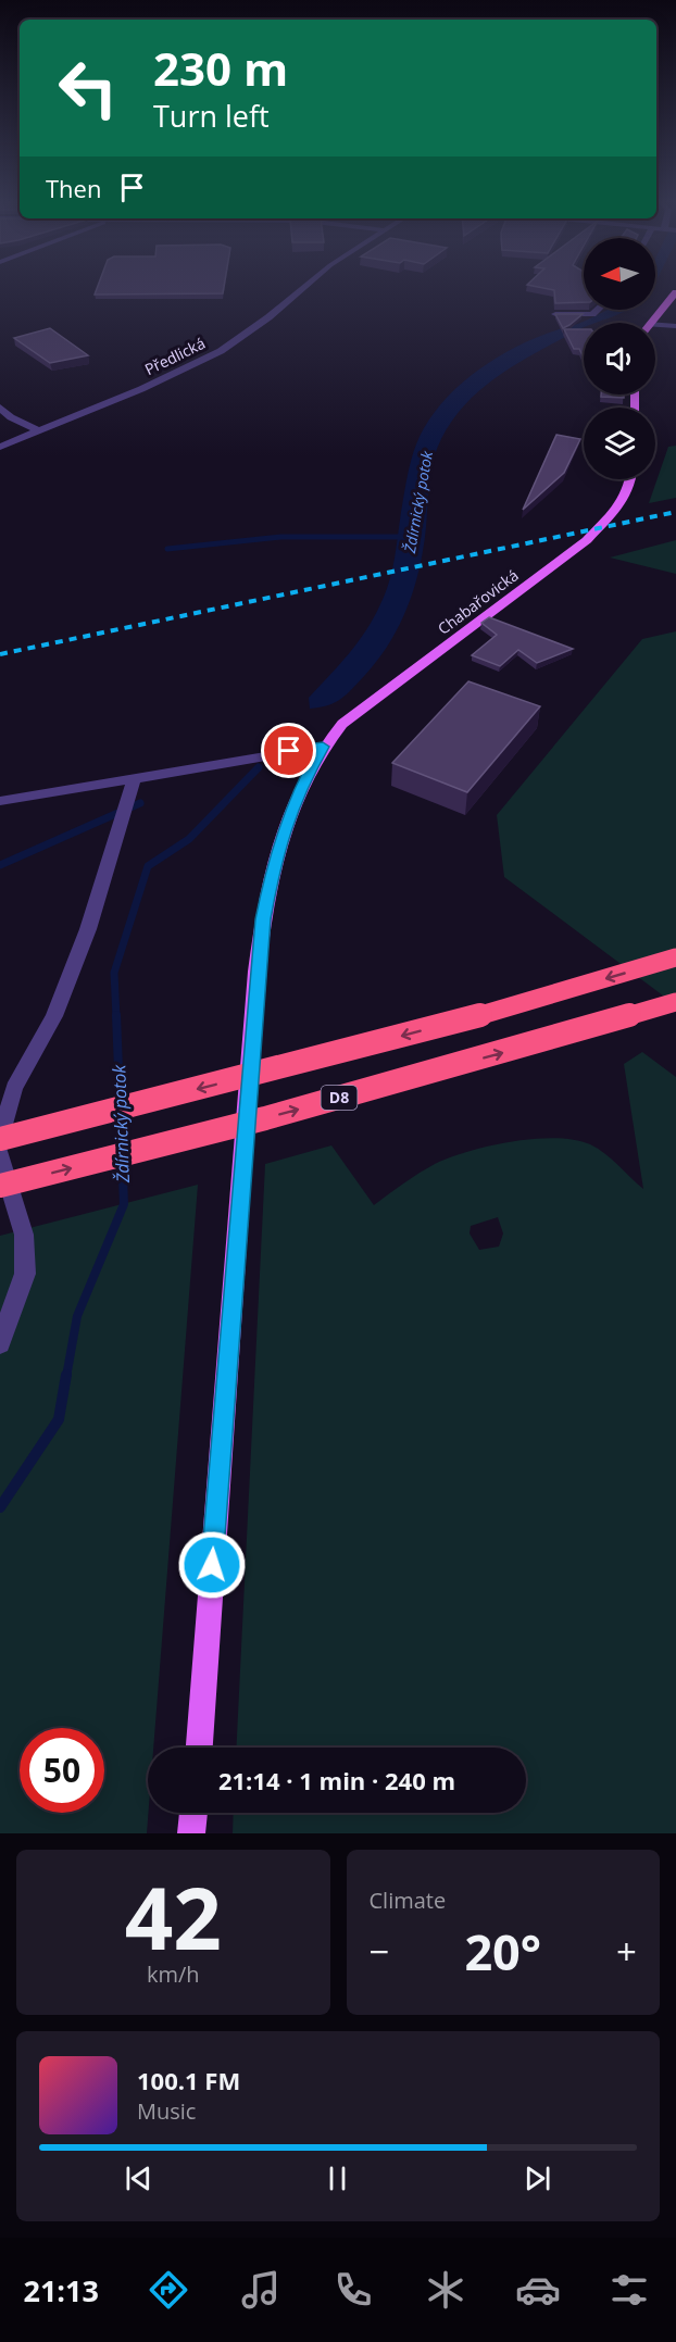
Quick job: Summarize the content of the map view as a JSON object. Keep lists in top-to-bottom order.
{
  "streets": {
    "highway": ["D8"],
    "main road": ["Chabařovická"],
    "street": ["Předlická"]
  },
  "water": ["Ždírnický potok"],
  "north": "left",
  "page": {
    "turn": ["230 m", "Turn left"],
    "then": "Then",
    "limit": "50",
    "trip": "21:14 · 1 min · 240 m",
    "tile": [
      ["42", "km/h"],
      "Climate"
    ],
    "heat": ["−", "20°", "+"],
    "song": ["100.1 FM", "Music"],
    "tabs": "21:13"
  }
}
